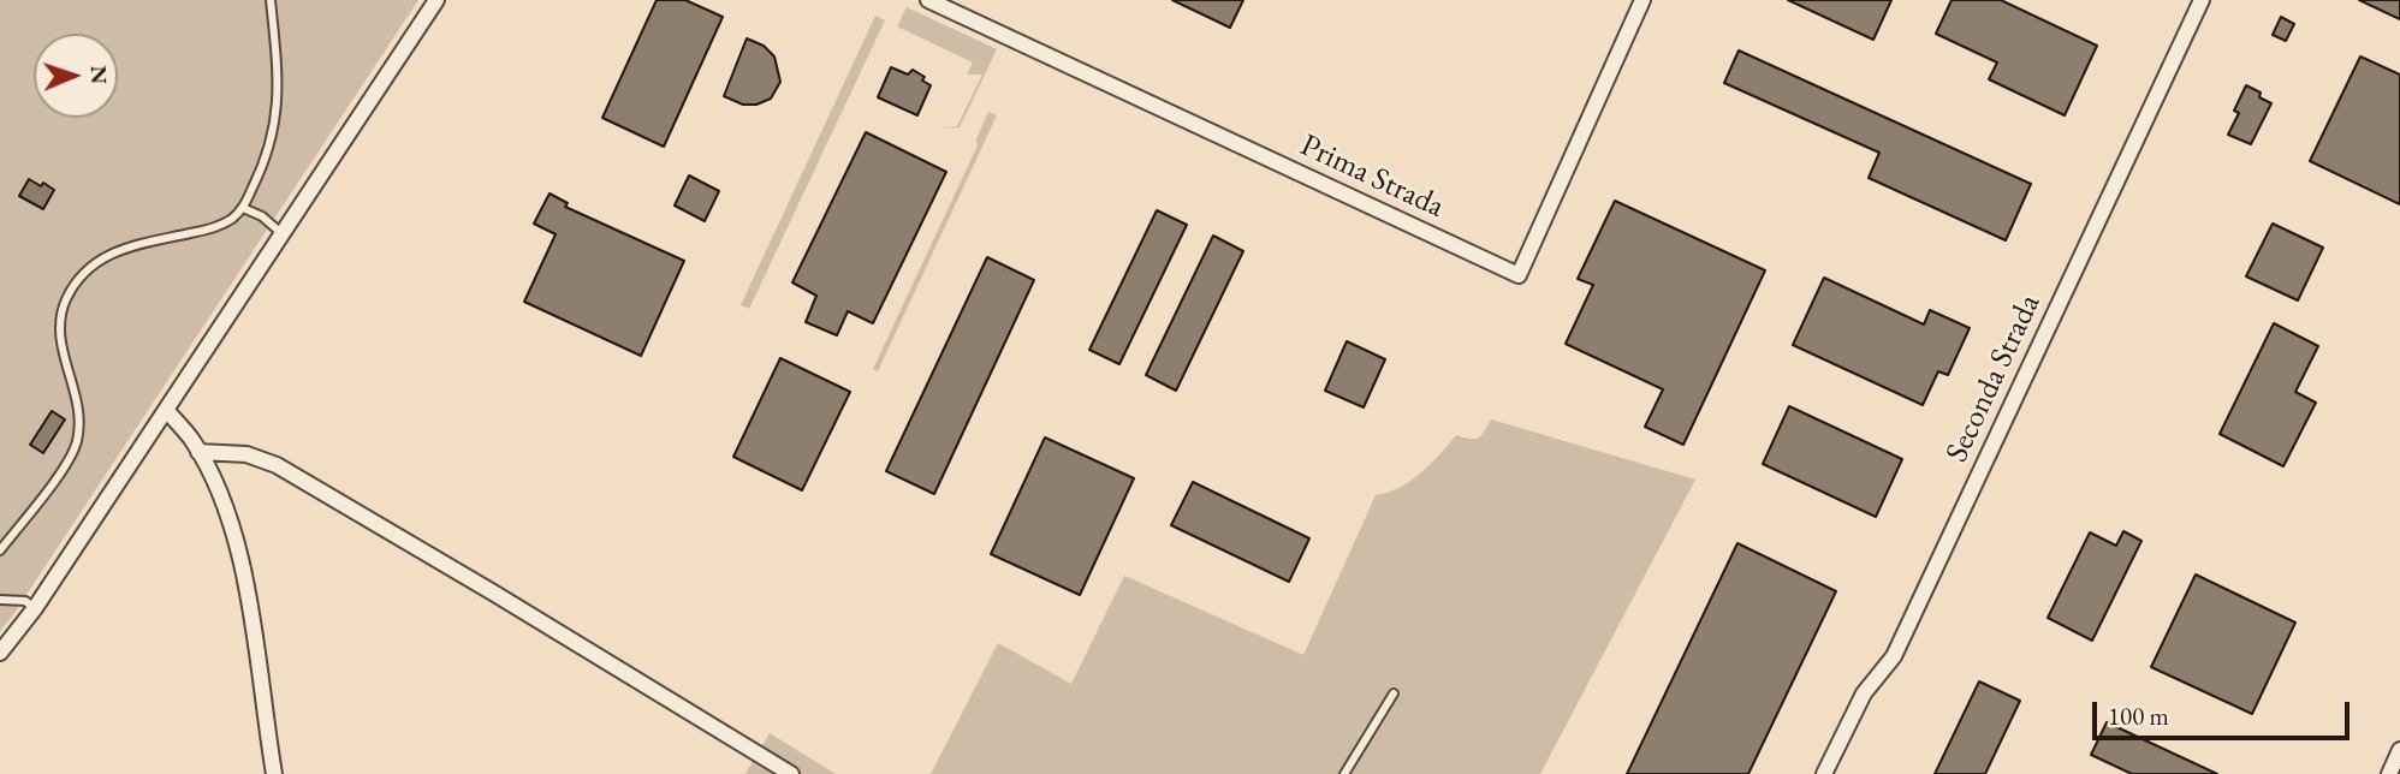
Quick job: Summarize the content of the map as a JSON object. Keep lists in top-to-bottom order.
{
  "streets": {
    "street": ["Prima Strada", "Seconda Strada"]
  },
  "scale_bar": "100 m",
  "north": "right"
}
